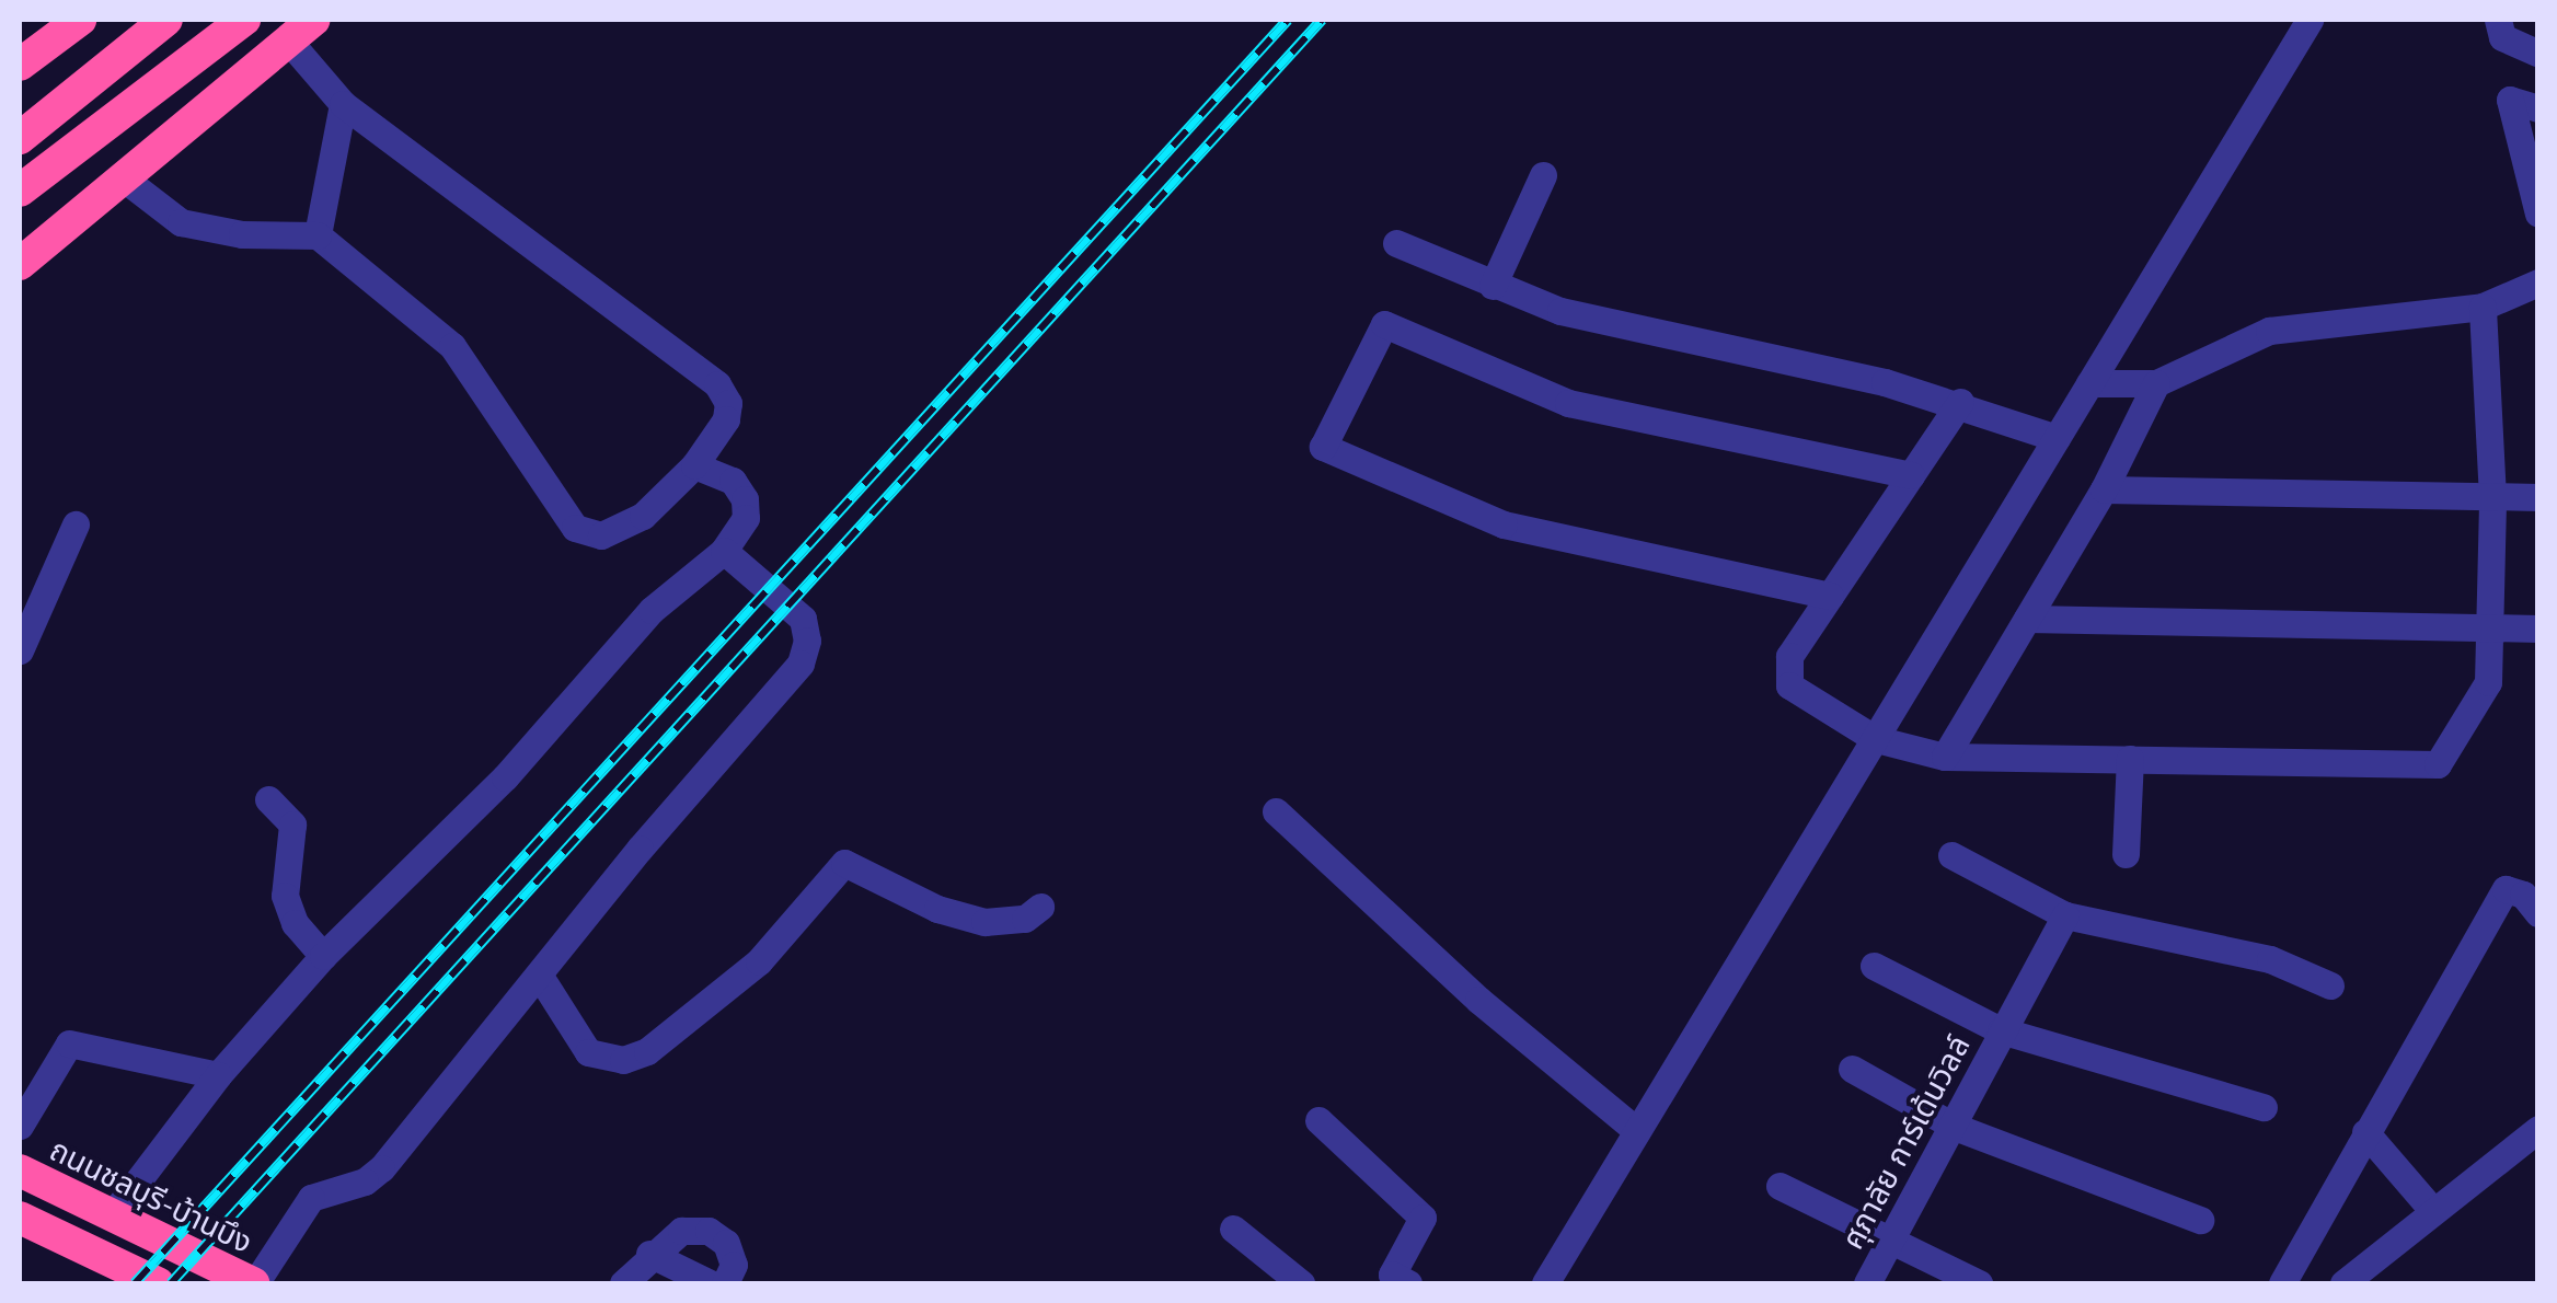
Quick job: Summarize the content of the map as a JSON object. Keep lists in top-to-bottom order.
{
  "streets": {
    "highway": ["ถนนชลบุรี-บ้านบึง"],
    "street": ["ศุภาลัย การ์เด้นวิลล์"]
  }
}
